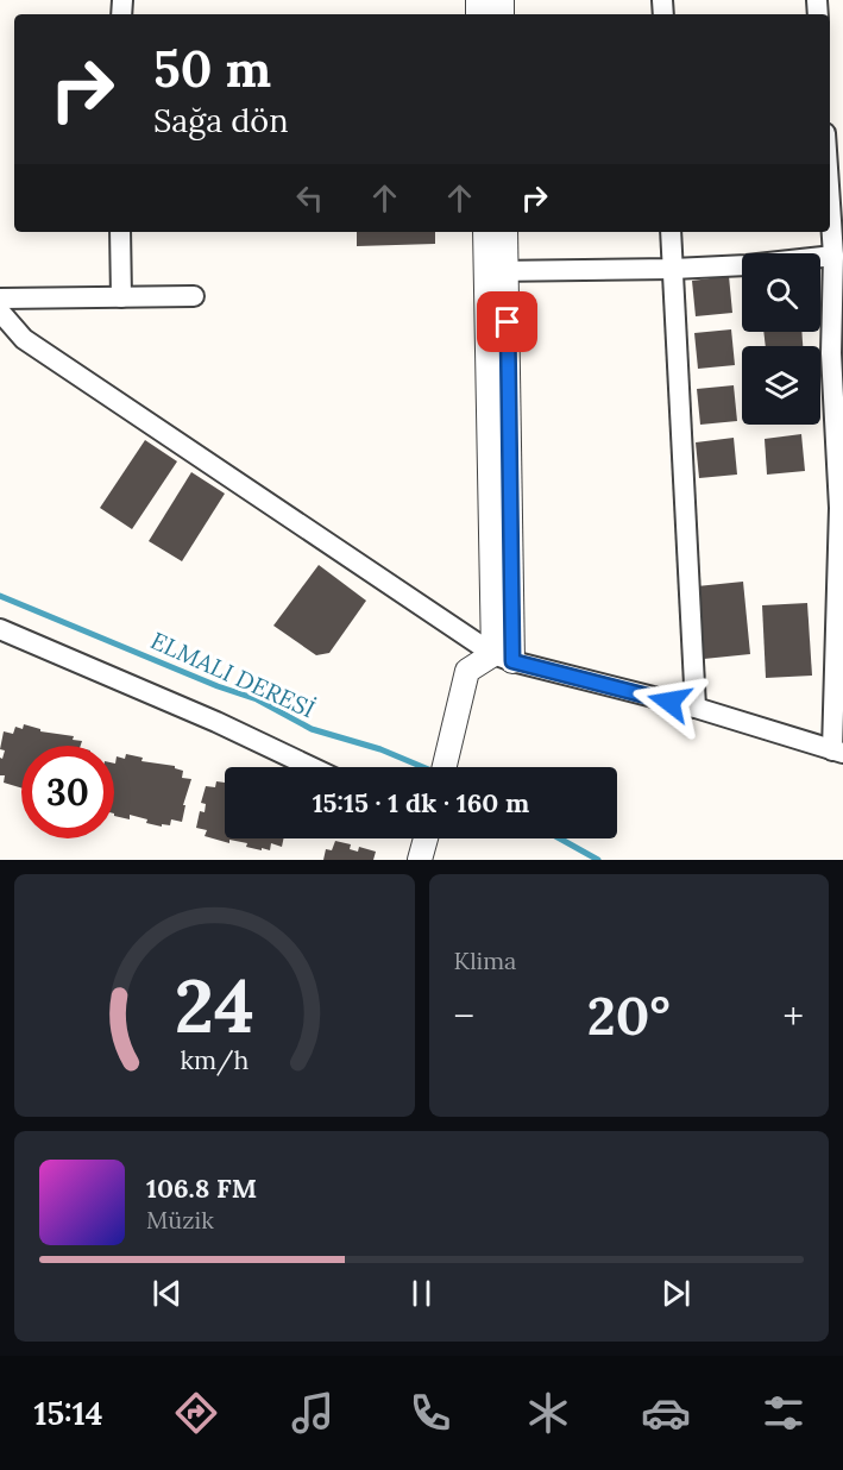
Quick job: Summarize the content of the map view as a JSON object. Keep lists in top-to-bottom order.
{
  "water": ["ELMALI DERESİ"],
  "page": {
    "turn": ["50 m", "Sağa dön"],
    "limit": "30",
    "trip": "15:15 · 1 dk · 160 m",
    "tile": "Klima",
    "heat": ["−", "20°", "+"],
    "song": ["106.8 FM", "Müzik"],
    "tabs": "15:14",
    "gauge": ["24", "km/h"]
  }
}
